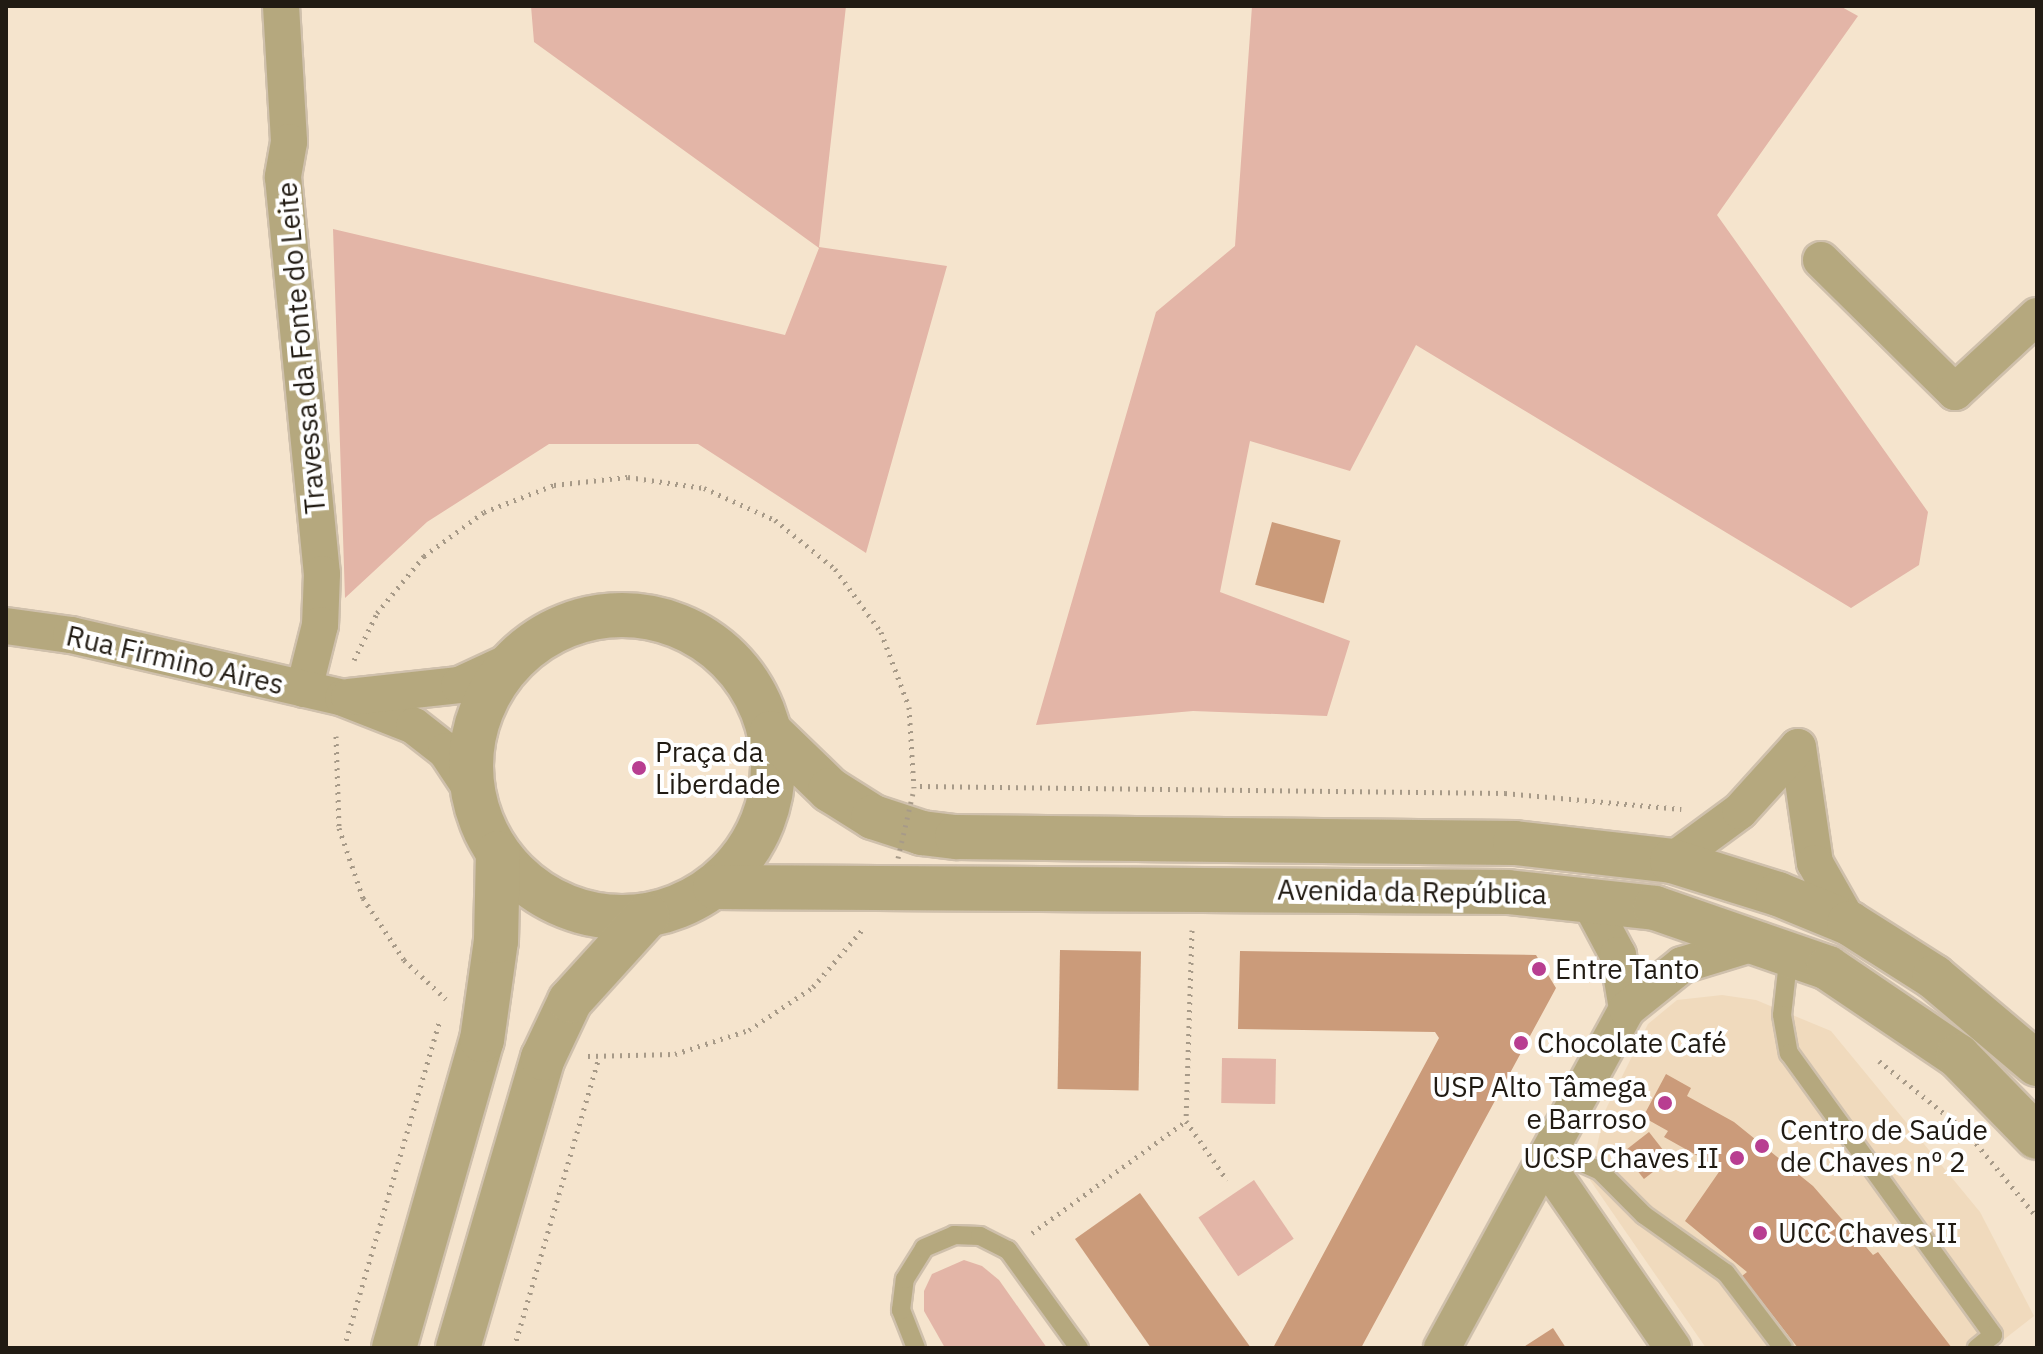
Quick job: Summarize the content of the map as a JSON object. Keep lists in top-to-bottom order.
{
  "streets": {
    "street": ["Travessa da Fonte do Leite", "Rua Firmino Aires", "Avenida da República"]
  },
  "crossings": [
    ["Travessa da Fonte do Leite", "Rua Firmino Aires"]
  ],
  "places": [
    "Praça da Liberdade",
    "Entre Tanto",
    "Chocolate Café",
    "USP Alto Tâmega e Barroso",
    "Centro de Saúde de Chaves nº 2",
    "UCSP Chaves II",
    "UCC Chaves II"
  ]
}
